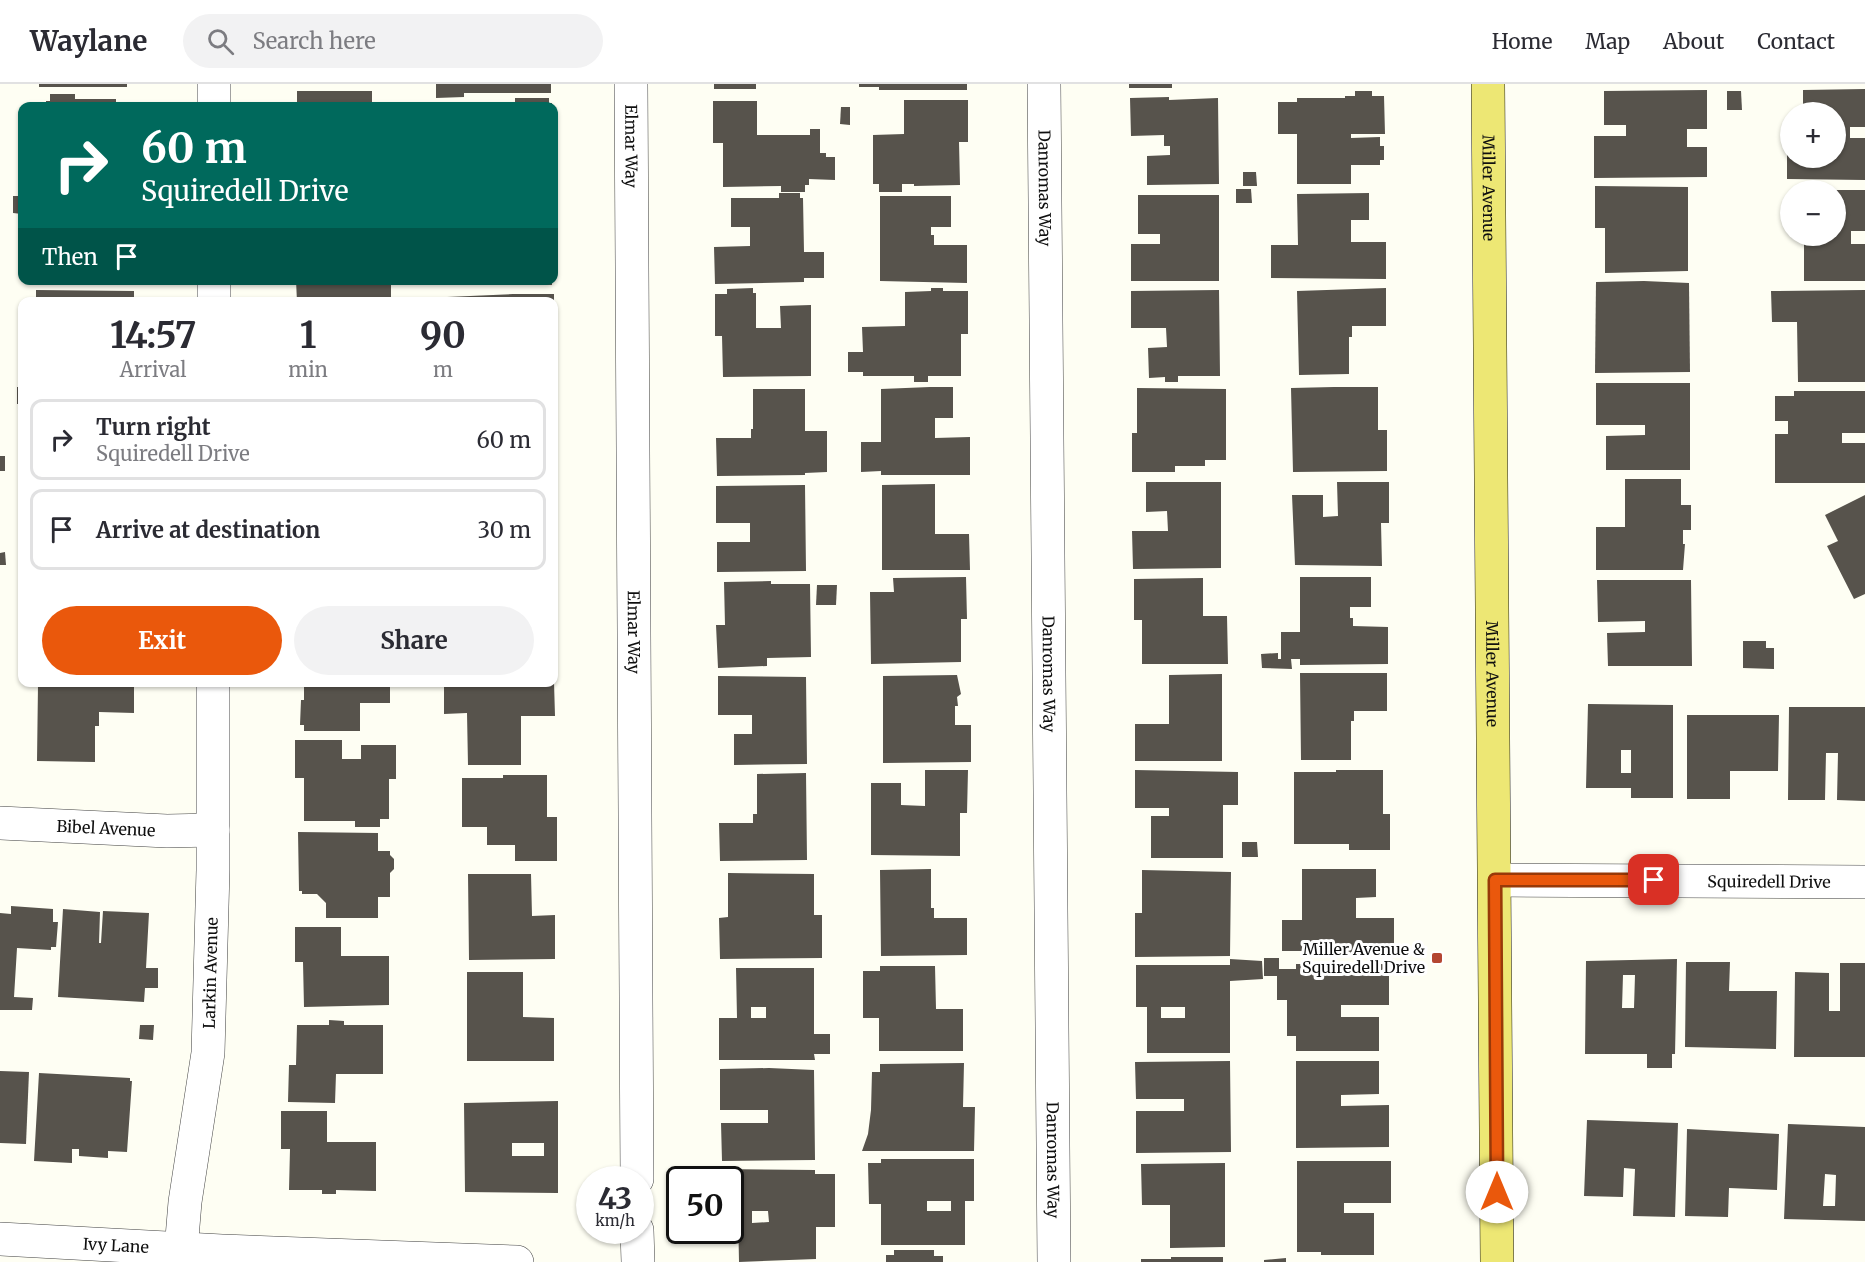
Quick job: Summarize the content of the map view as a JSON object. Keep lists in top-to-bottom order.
{
  "streets": {
    "main road": ["Miller Avenue"],
    "street": [
      "Elmar Way",
      "Danromas Way",
      "Bibel Avenue",
      "Squiredell Drive",
      "Larkin Avenue",
      "Ivy Lane"
    ]
  },
  "crossings": [
    ["Miller Avenue", "Squiredell Drive"],
    ["Bibel Avenue", "Larkin Avenue"],
    ["Larkin Avenue", "Ivy Lane"]
  ],
  "places": {
    "transit": ["Miller Avenue & Squiredell Drive"]
  },
  "page": {
    "header": "Waylane",
    "search": "Search here",
    "nav": [
      "Home",
      "Map",
      "About",
      "Contact"
    ],
    "map_buttons": ["+", "−"],
    "turn": ["60 m", "Squiredell Drive"],
    "then": "Then",
    "eta": [
      "14:57",
      "Arrival",
      "1",
      "min",
      "90",
      "m"
    ],
    "list": [
      {
        "name": "Turn right",
        "note": "Squiredell Drive",
        "value": "60 m"
      },
      {
        "name": "Arrive at destination",
        "value": "30 m"
      }
    ],
    "buttons": ["Exit", "Share"],
    "speed": "43 km/h",
    "limit": "50"
  }
}
